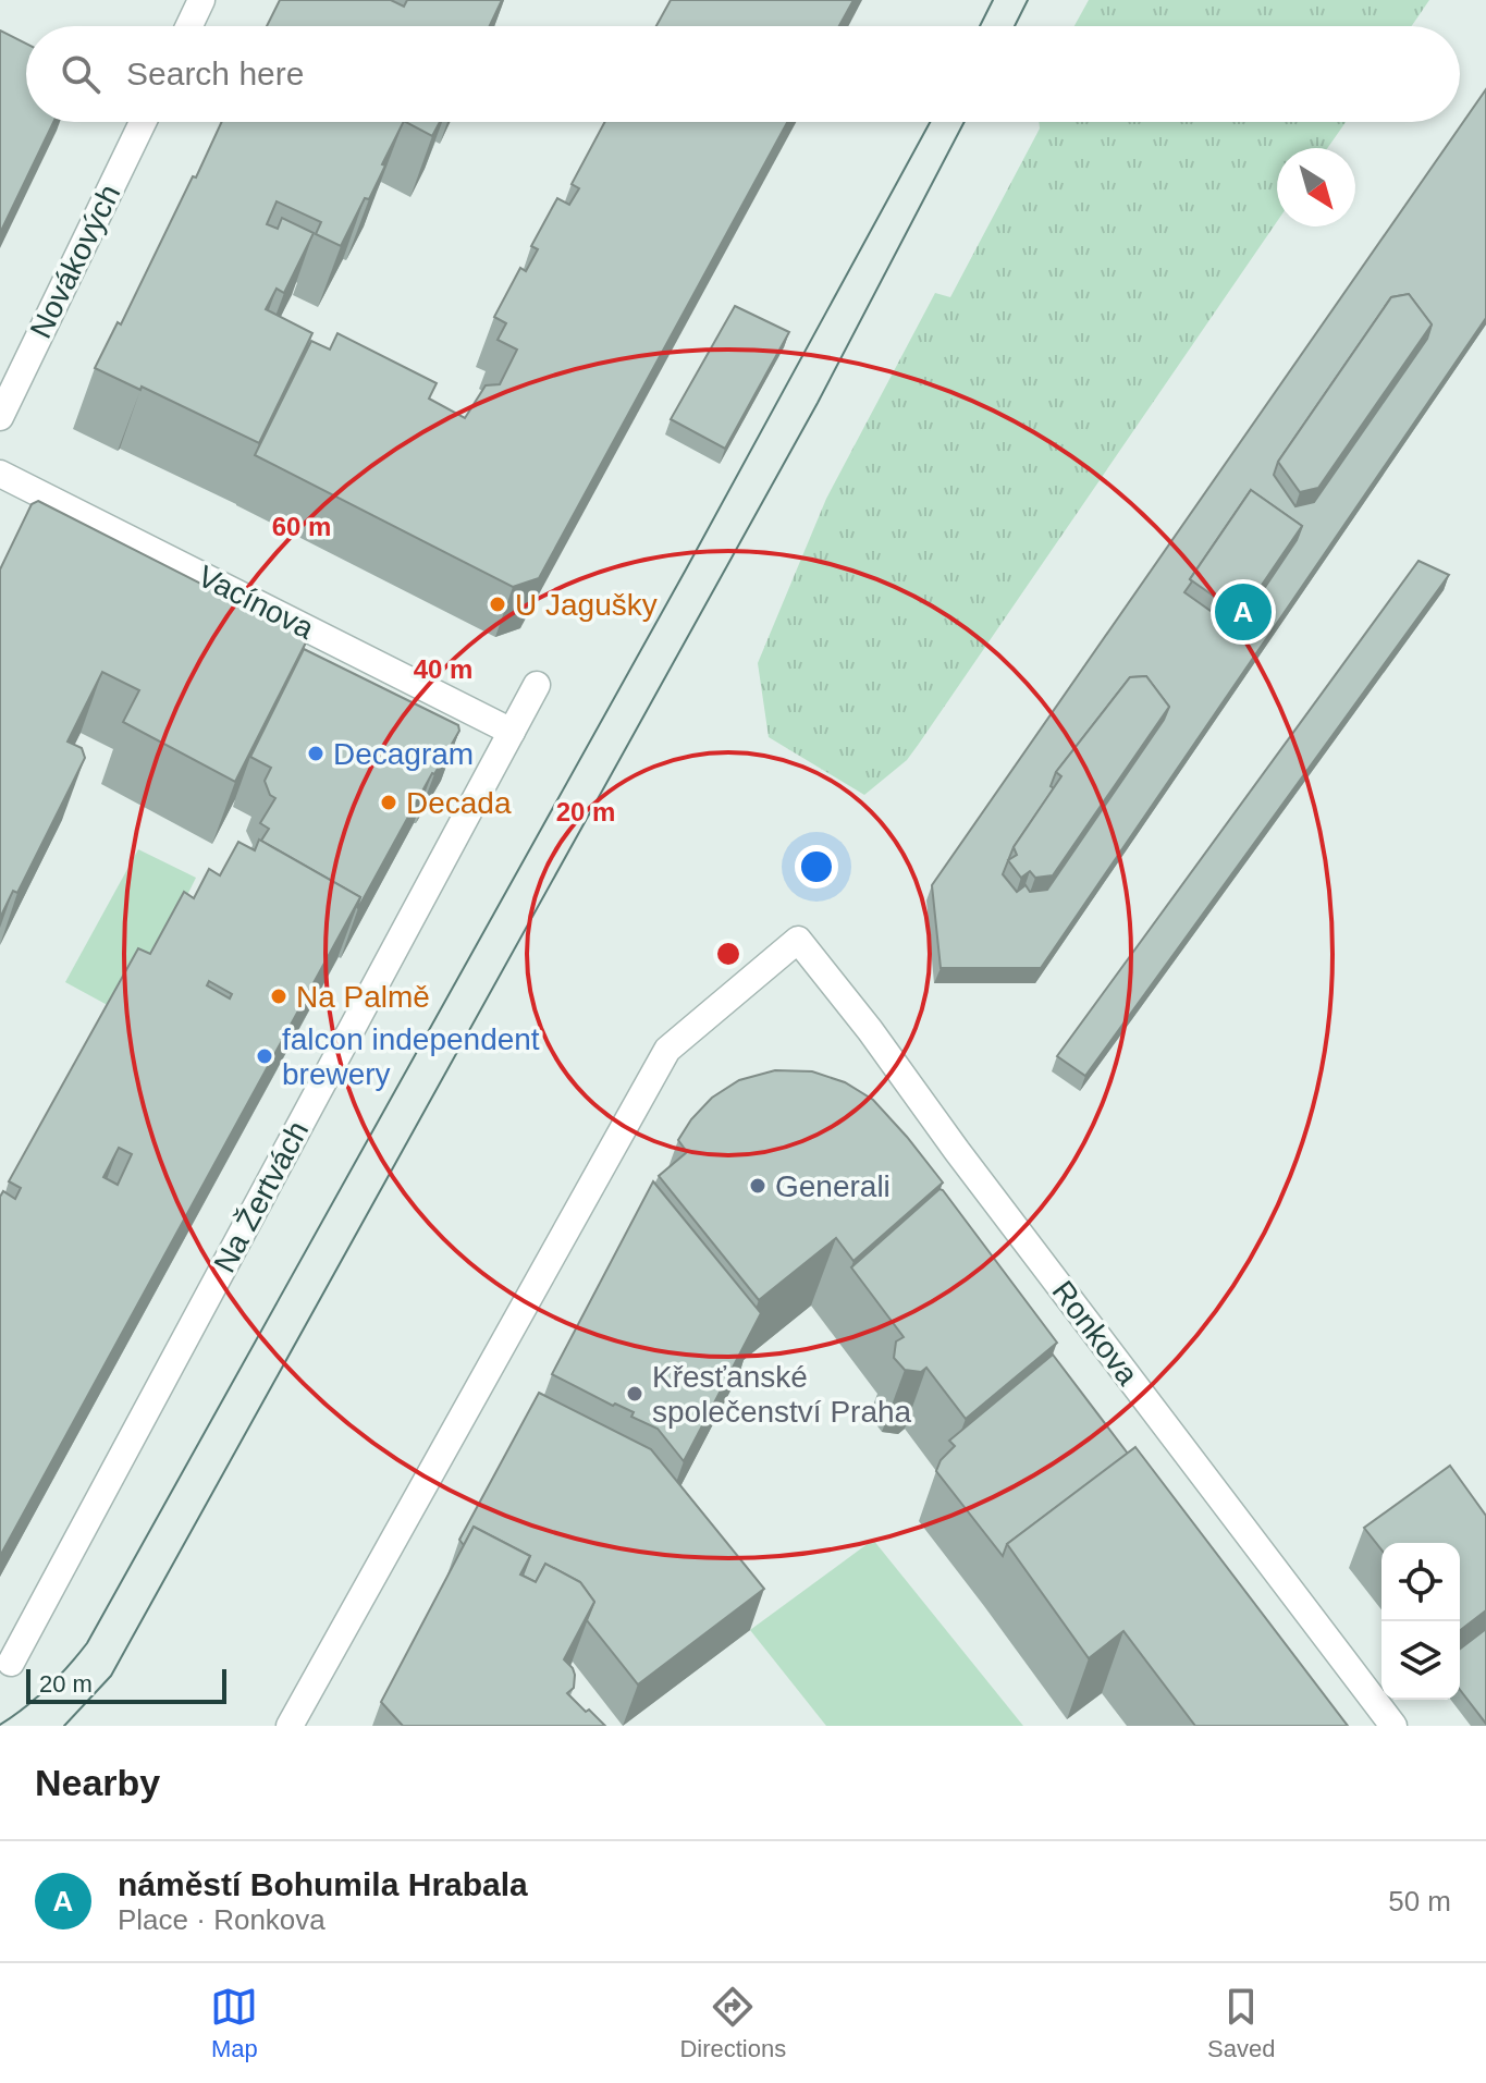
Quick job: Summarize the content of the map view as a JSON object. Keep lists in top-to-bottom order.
{
  "streets": {
    "street": [
      "Novákových",
      "Vacínova",
      "Na Žertvách",
      "Ronkova"
    ]
  },
  "crossings": [
    ["Vacínova", "Na Žertvách"]
  ],
  "places": [
    "U Jagušky",
    "Decagram",
    "Decada",
    "Na Palmě",
    "falcon independent brewery",
    "Generali",
    "Křesťanské společenství Praha"
  ],
  "scale_bar": "20 m",
  "north": "bottom right",
  "page": {
    "search": "Search here",
    "pins": "A",
    "scale": "20 m",
    "heading": "Nearby",
    "list": [
      {
        "mark": "A",
        "name": "náměstí Bohumila Hrabala",
        "note": "Place · Ronkova",
        "value": "50 m"
      }
    ],
    "nav": ["Map", "Directions", "Saved"]
  },
  "rings": ["60 m", "40 m", "20 m"]
}
